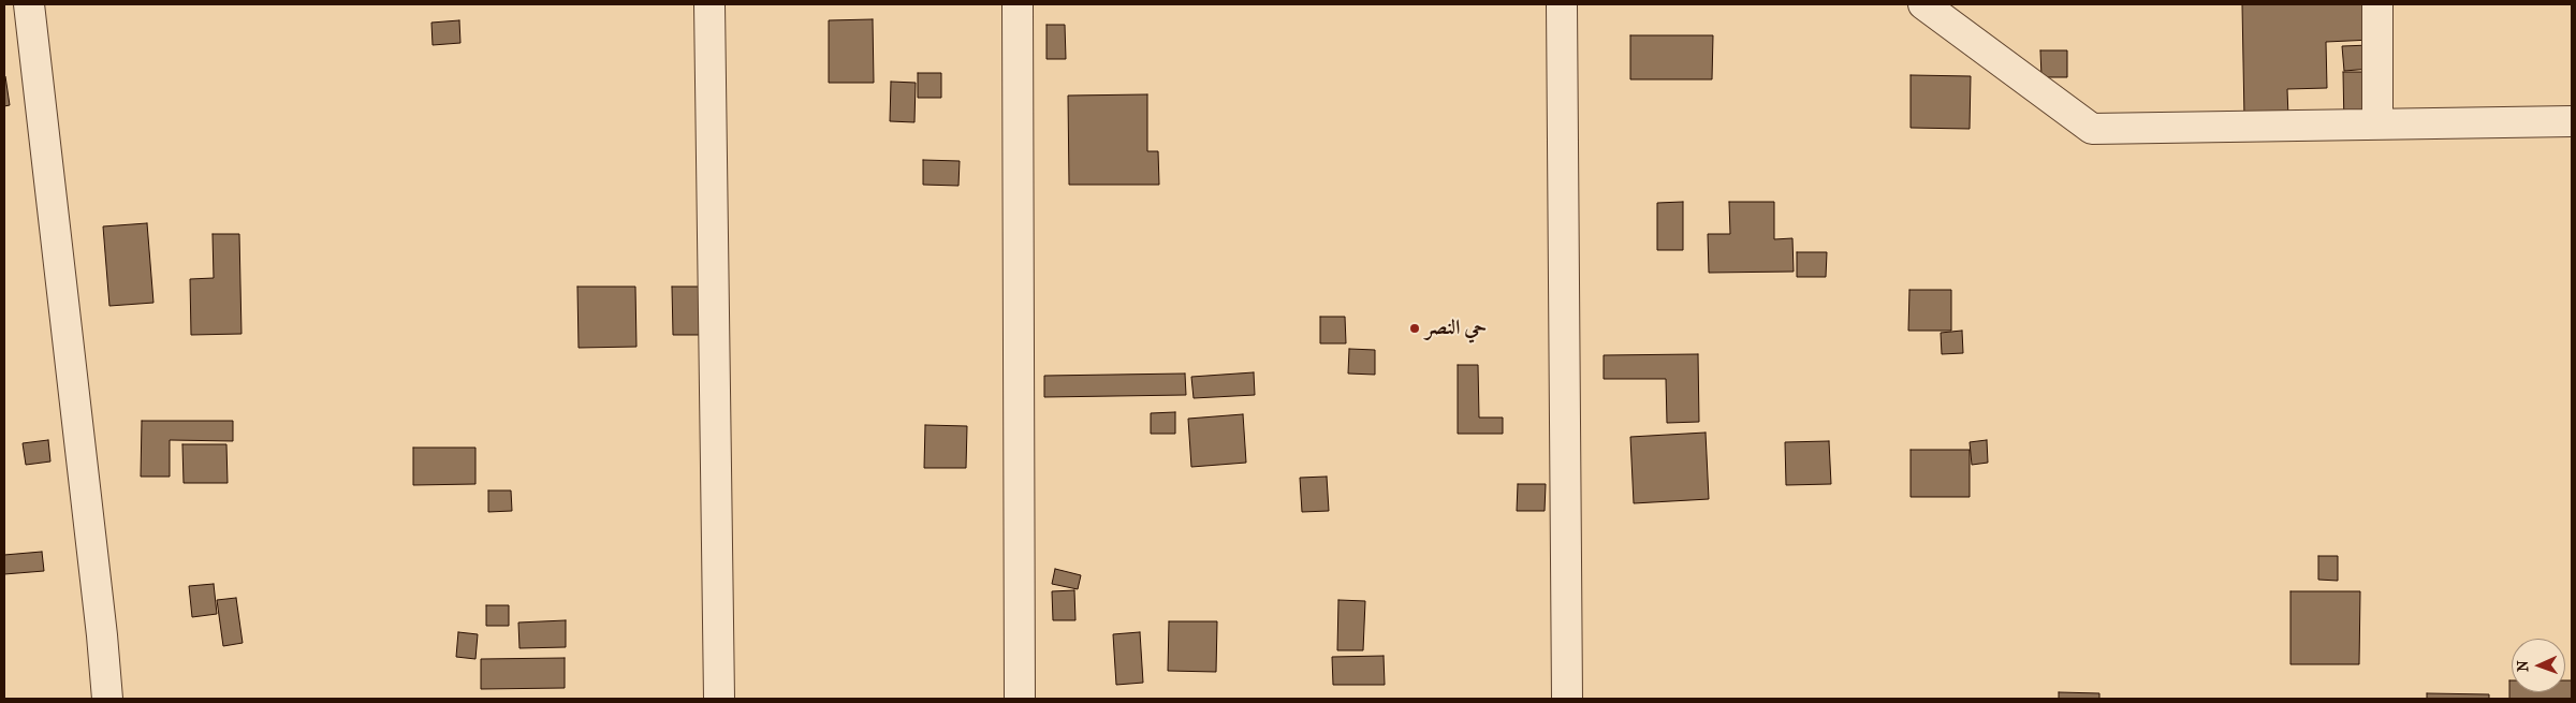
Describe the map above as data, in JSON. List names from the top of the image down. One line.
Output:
{"places":["حي النصر"],"north":"left"}
